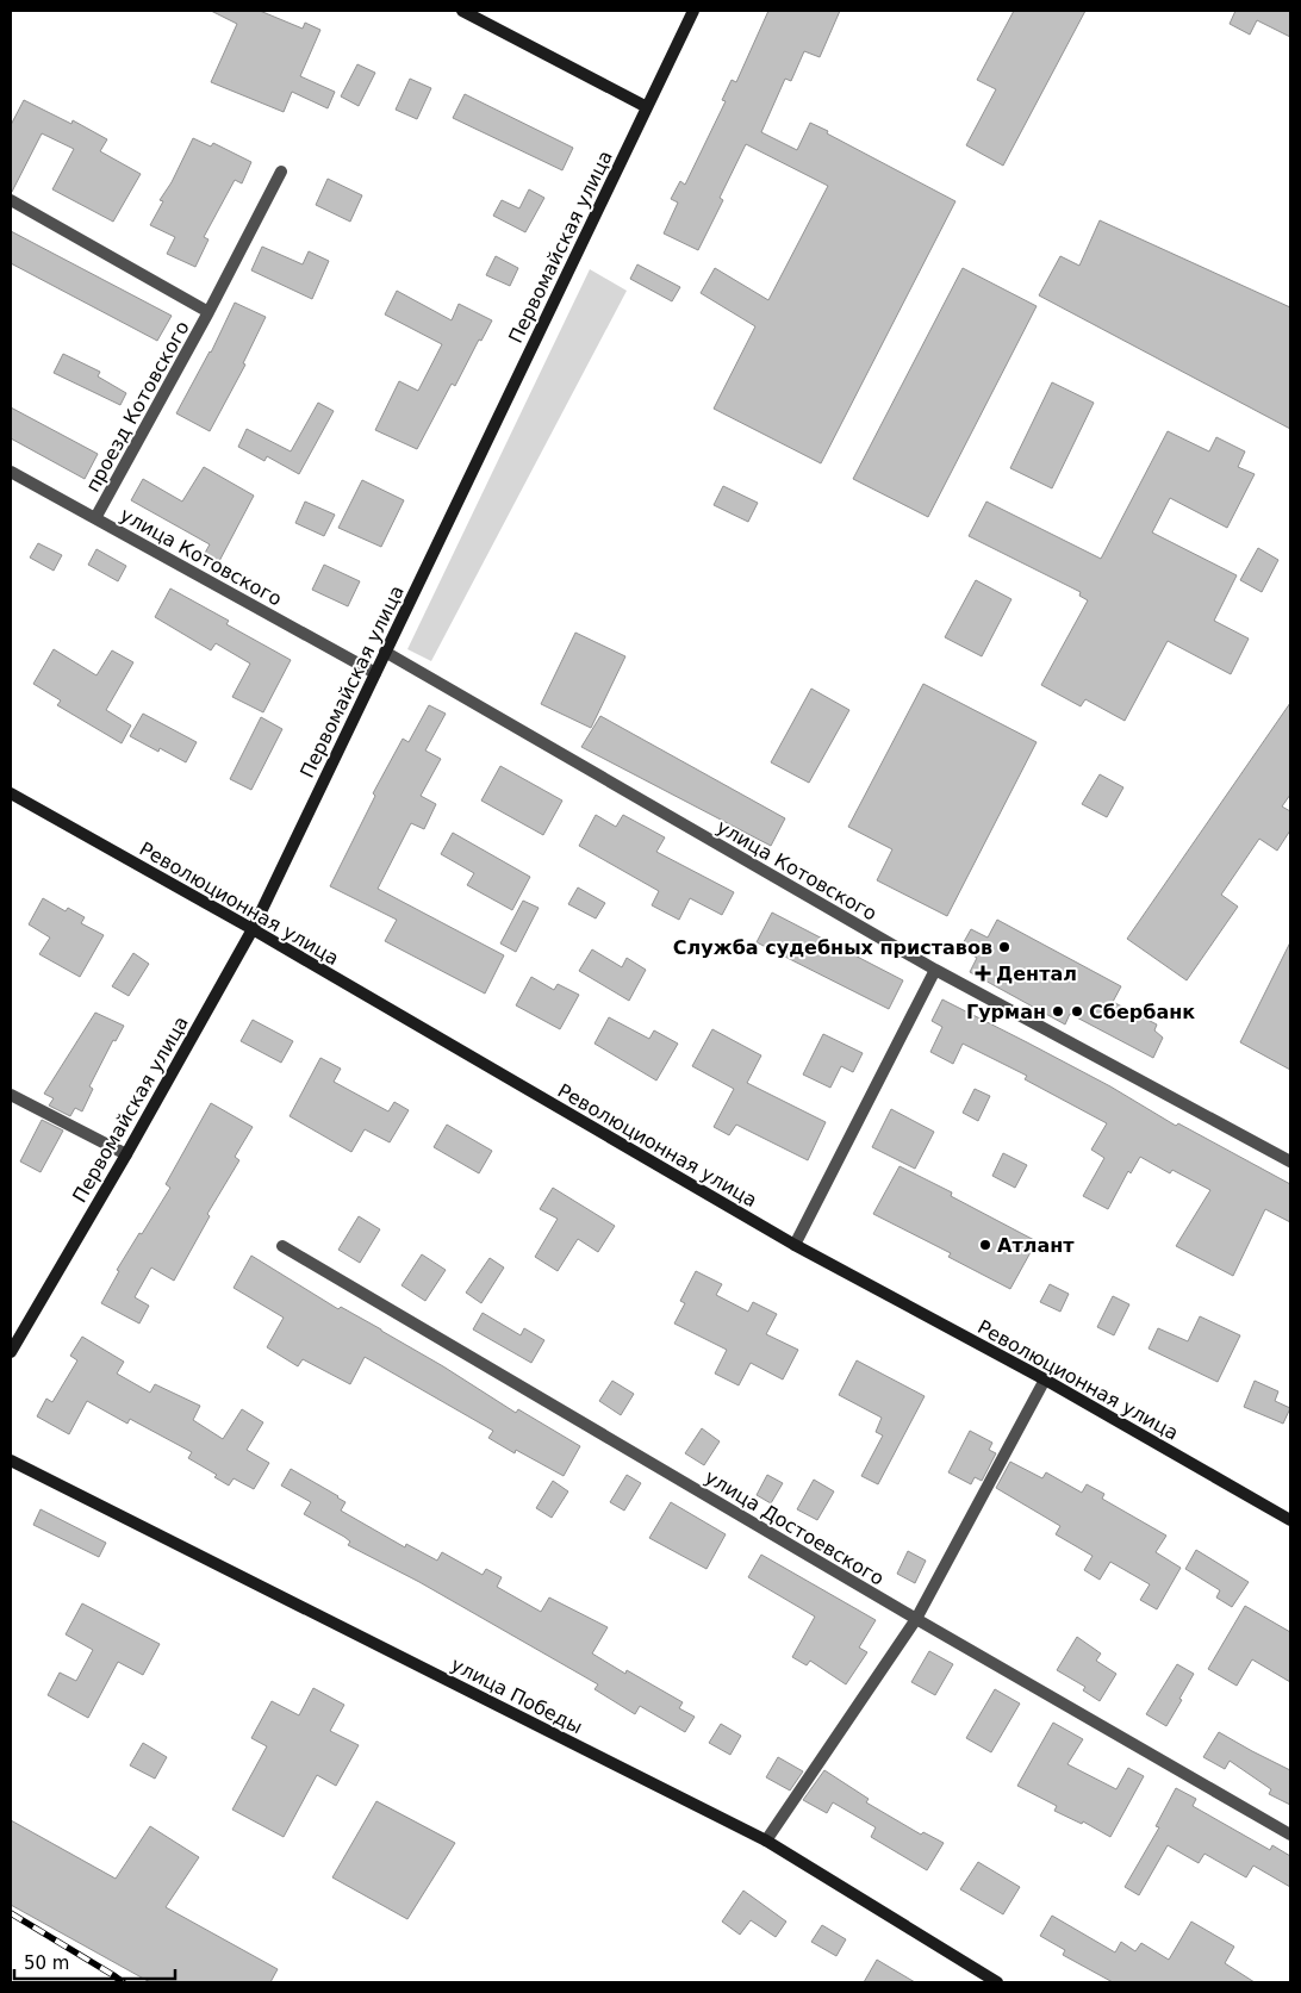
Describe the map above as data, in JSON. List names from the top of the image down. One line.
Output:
{"streets":{"street":["Первомайская улица","проезд Котовского","улица Котовского","Революционная улица","улица Достоевского","улица Победы"]},"crossings":[["Первомайская улица","улица Котовского"],["Первомайская улица","Революционная улица"],["проезд Котовского","улица Котовского"]],"places":{"other":["Служба судебных приставов","Гурман","Сбербанк","Атлант"],"health":["Дентал"]},"scale_bar":"50 m"}
